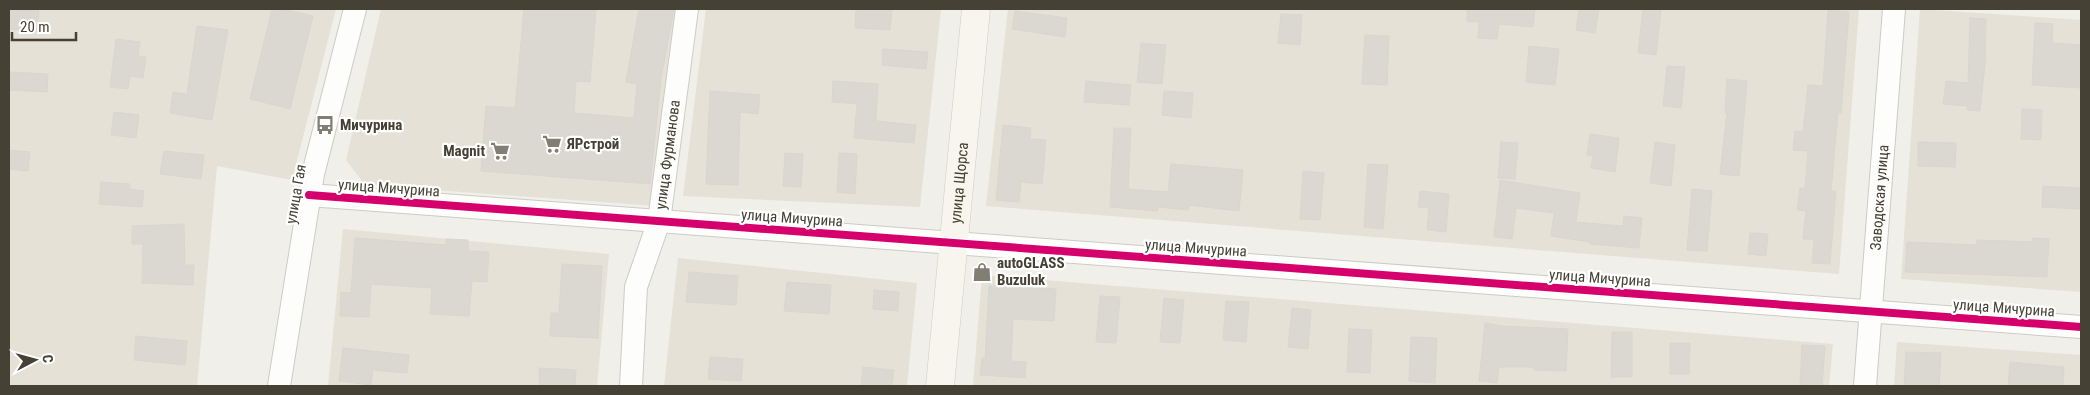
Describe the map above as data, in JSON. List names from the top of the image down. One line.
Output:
{"streets":{"main road":["улица Щорса"],"street":["улица Фурманова","улица Мичурина","улица Гая","Заводская улица"]},"crossings":[["улица Фурманова","улица Мичурина"],["улица Щорса","улица Мичурина"],["улица Мичурина","улица Гая"],["улица Мичурина","Заводская улица"]],"places":{"bus stop":["Мичурина"],"supermarket":["ЯРстрой","Magnit"],"shop":["autoGLASS Buzuluk"]},"scale_bar":"20 m","north":"right"}
